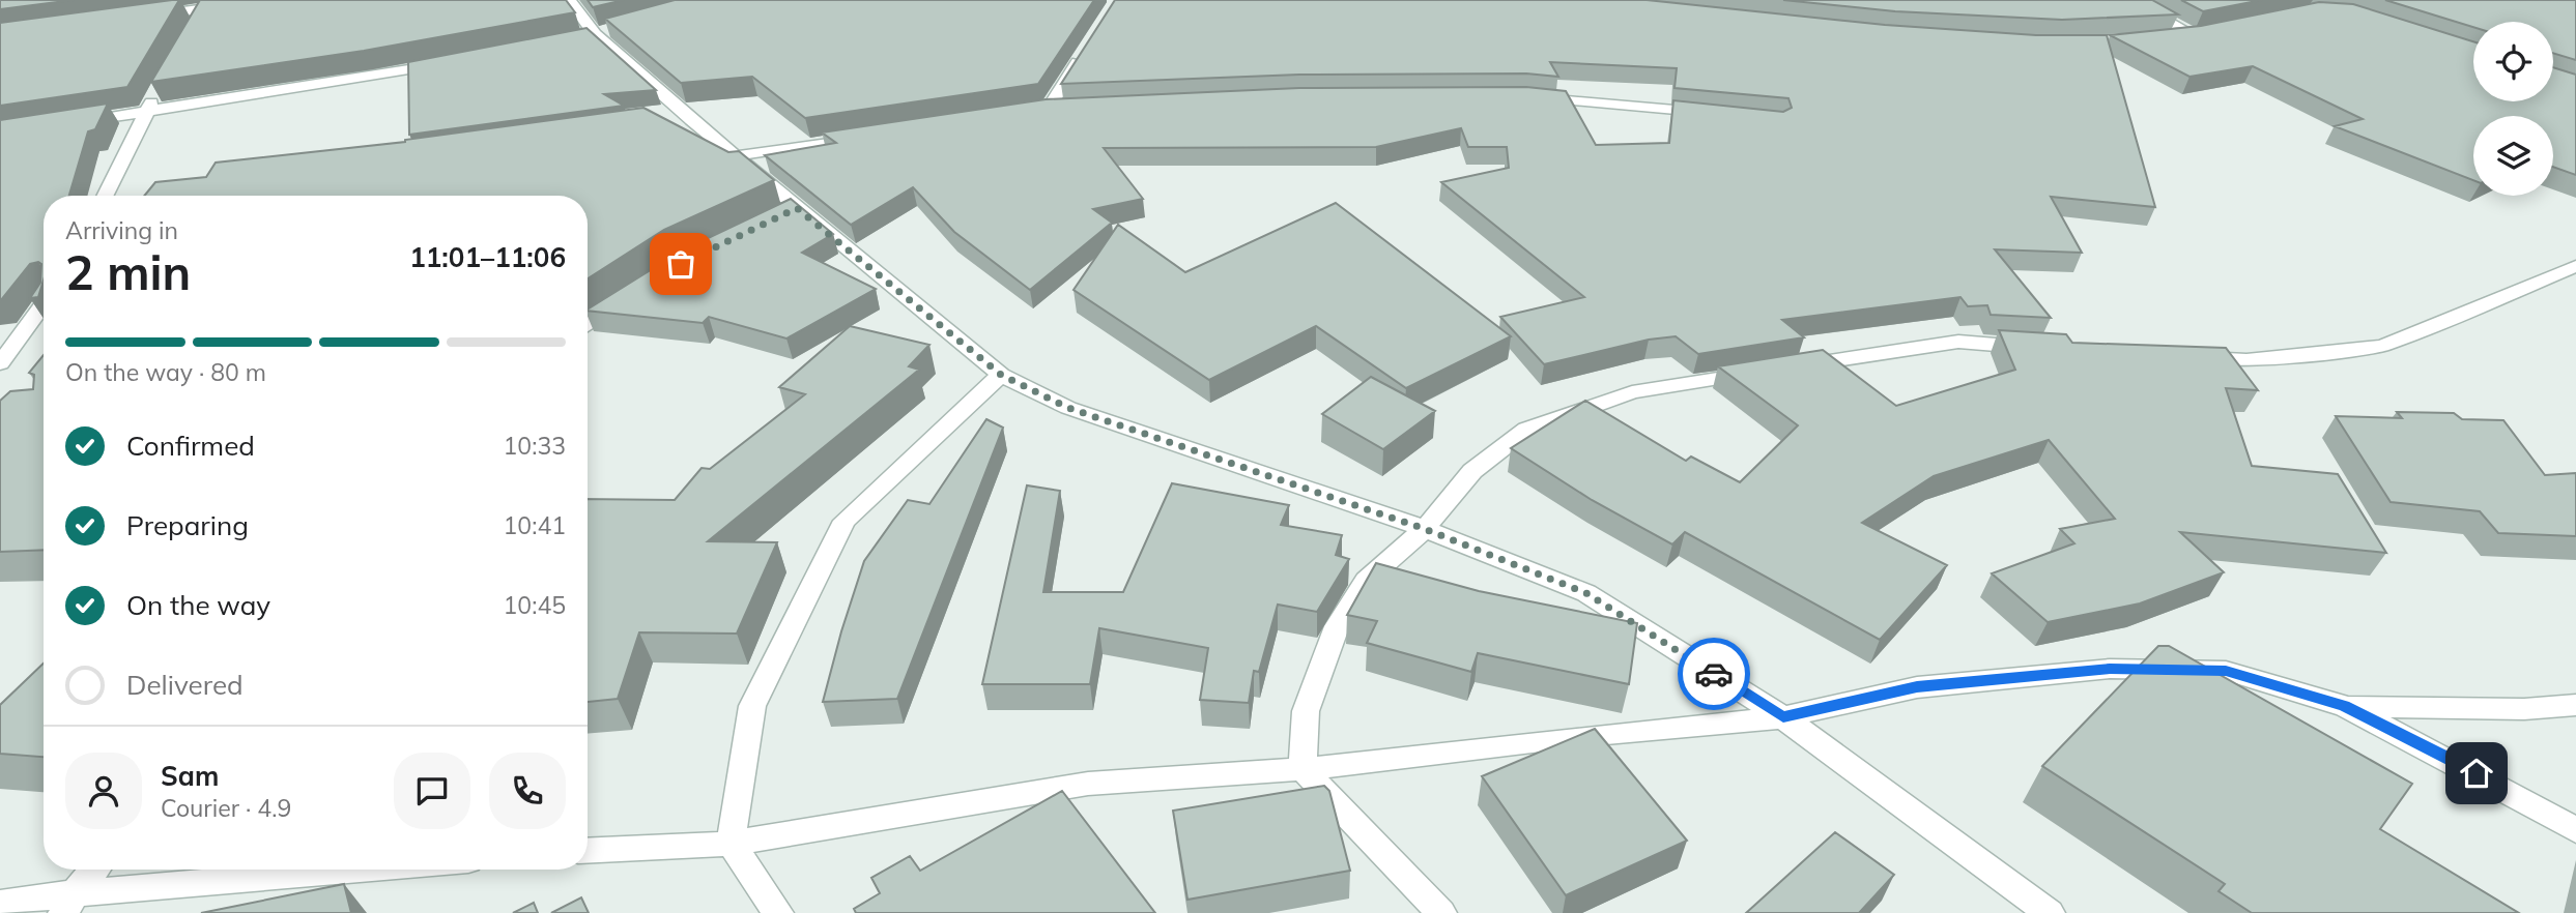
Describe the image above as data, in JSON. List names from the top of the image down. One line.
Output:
{"page":{"heading":["2 min","Arriving in","11:01–11:06"],"panel":["Sam","Courier · 4.9"],"bar":"On the way · 80 m","list":[["Confirmed","10:33"],["Preparing","10:41"],["On the way","10:45"],"Delivered"]}}
